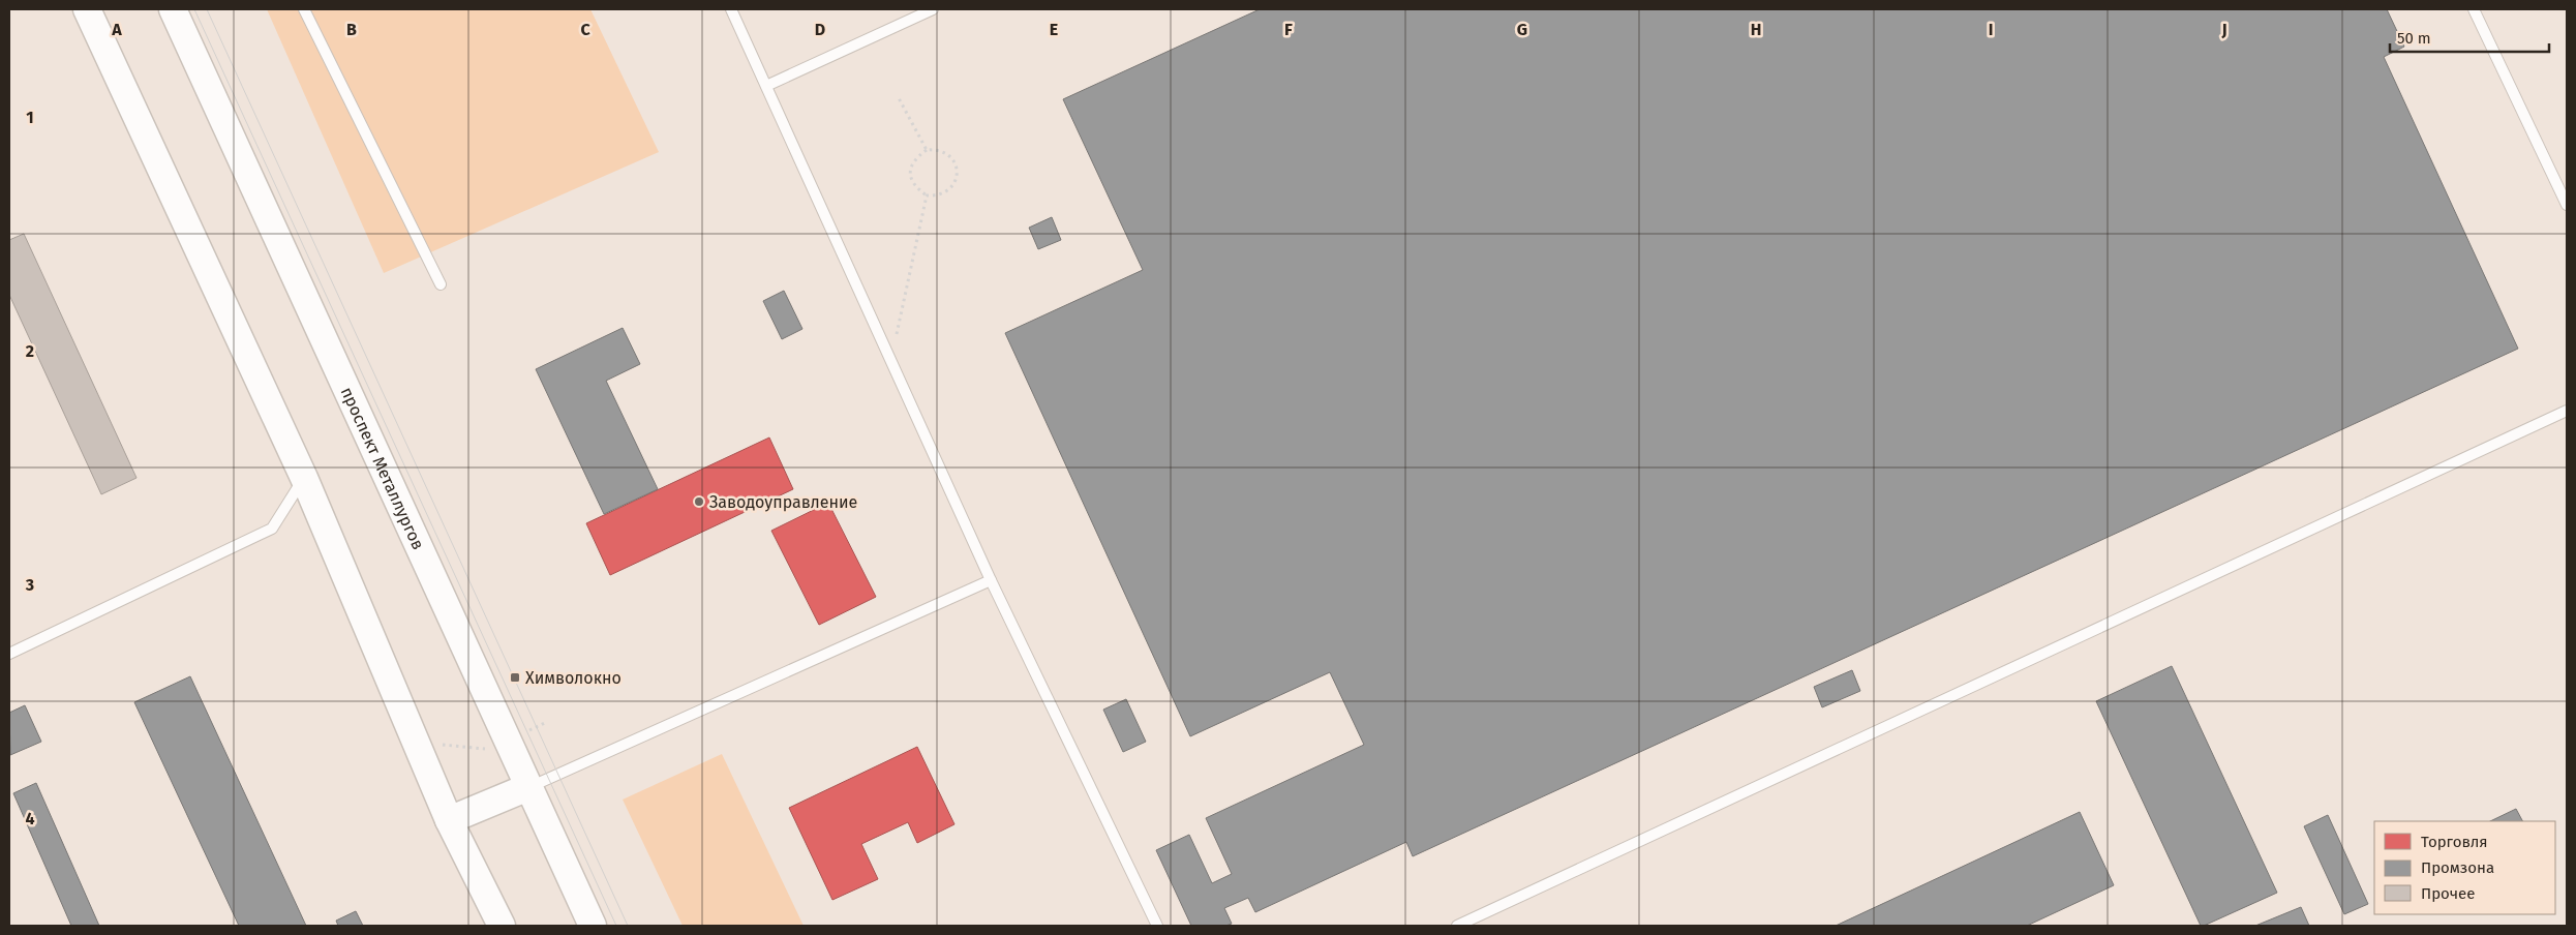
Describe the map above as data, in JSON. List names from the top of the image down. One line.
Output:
{"streets":{"street":["проспект Металлургов"]},"places":{"other":["Заводоуправление"],"transit":["Химволокно"]},"legend":["Торговля","Промзона","Прочее"],"scale_bar":"50 m","grid":{"columns":["A","B","C","D","E","F","G","H","I","J"],"rows":["1","2","3","4"]}}
